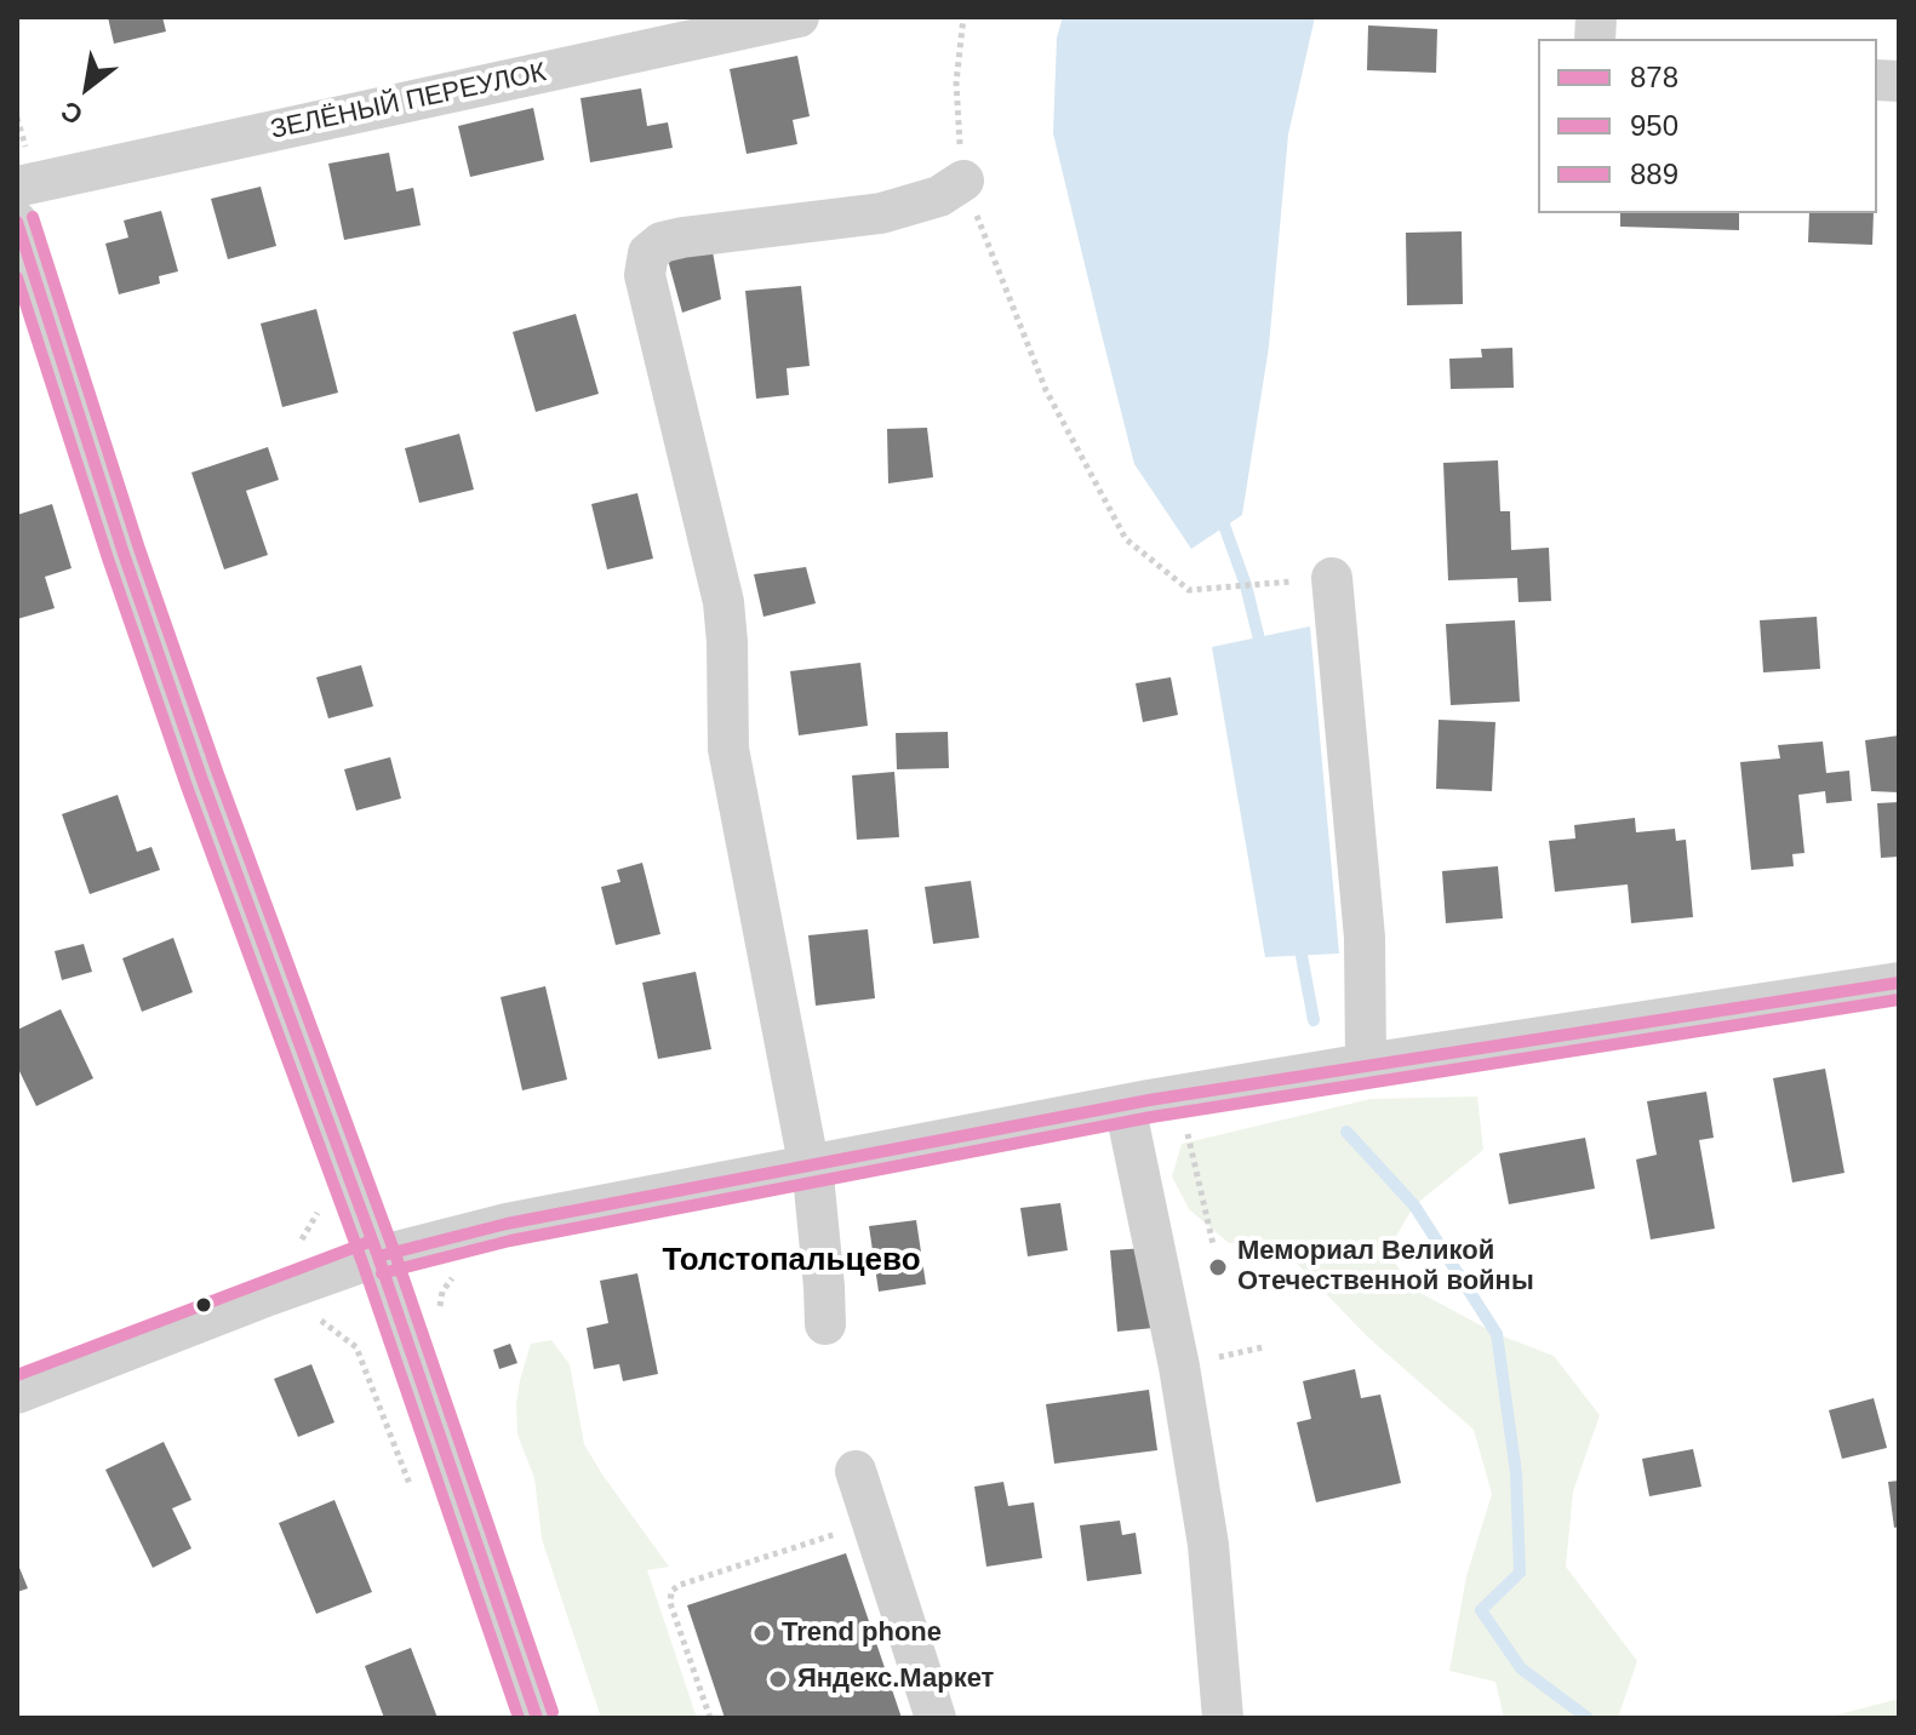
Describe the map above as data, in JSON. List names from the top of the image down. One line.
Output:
{"streets":{"street":["ЗЕЛЁНЫЙ ПЕРЕУЛОК"]},"districts":["Толстопальцево"],"places":["Мемориал Великой Отечественной войны","Trend phone","Яндекс.Маркет"],"lines":["transit line 889","transit line 878","transit line 950"],"legend":["878","950","889"],"north":"bottom left"}
